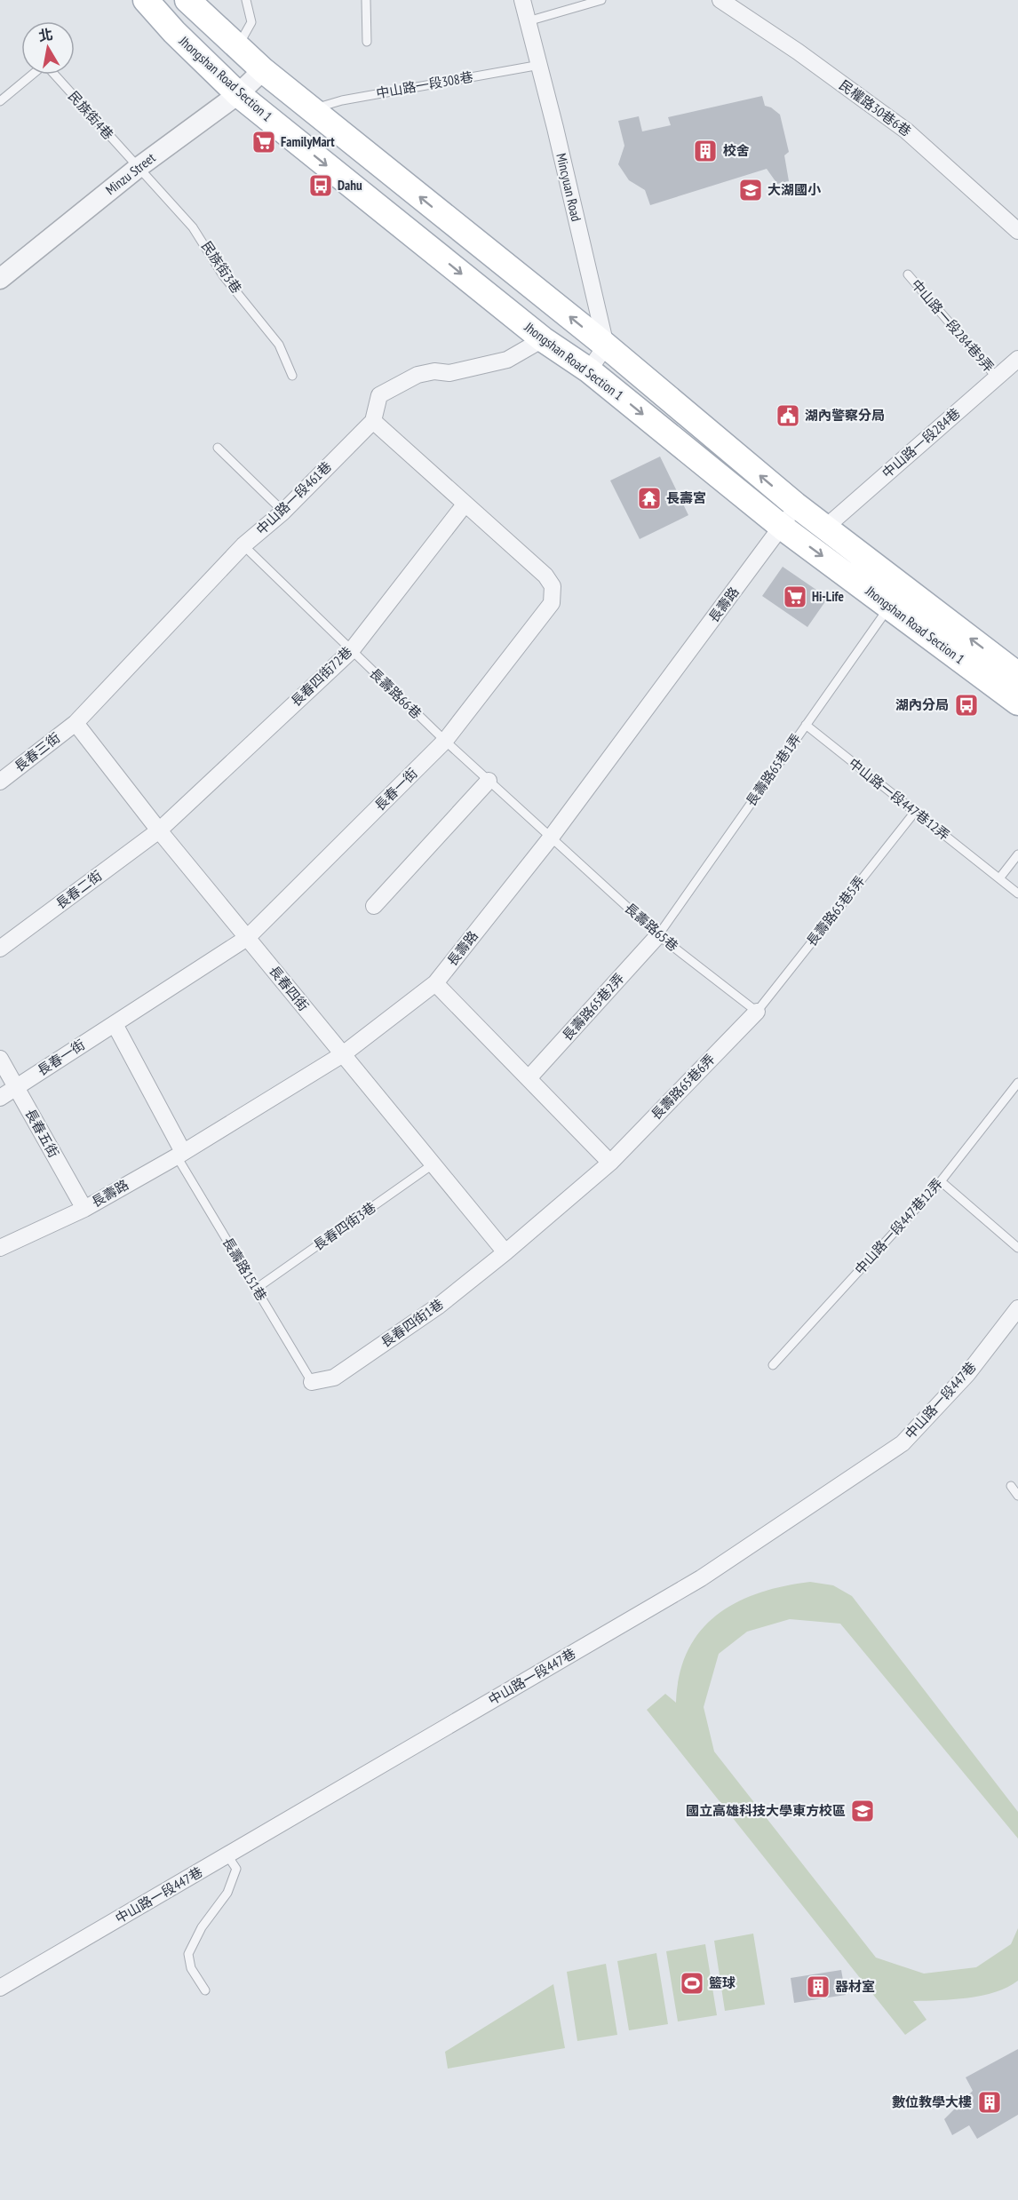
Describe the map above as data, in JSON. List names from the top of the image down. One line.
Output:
{"streets":{"main road":["Jhongshan Road Section 1"],"street":["民權路30巷6巷","Minzu Street","Mincyuan Road","中山路一段284巷","中山路一段461巷","長壽路","長春四街72巷","長春三街","長春一街","長春二街","長春四街","長壽路65巷2弄","長壽路65巷6弄","長春五街","長春四街1巷","中山路一段447巷"],"lane":["中山路一段308巷","民族街4巷","民族街3巷","中山路一段284巷9弄","長壽路66巷","長壽路65巷1弄","中山路一段447巷12弄","長壽路65巷5弄","長壽路65巷","長春四街3巷","長壽路151巷"]},"crossings":[["Jhongshan Road Section 1","中山路一段308巷"],["Jhongshan Road Section 1","Minzu Street"],["Jhongshan Road Section 1","Mincyuan Road"],["Jhongshan Road Section 1","中山路一段284巷"],["Jhongshan Road Section 1","中山路一段461巷"],["Jhongshan Road Section 1","長壽路"],["Jhongshan Road Section 1","長壽路65巷1弄"],["中山路一段308巷","Mincyuan Road"],["民族街4巷","Minzu Street"],["民族街4巷","民族街3巷"],["Minzu Street","民族街3巷"],["中山路一段284巷9弄","中山路一段284巷"],["中山路一段461巷","長壽路66巷"],["中山路一段461巷","長春三街"],["中山路一段461巷","長春一街"],["中山路一段461巷","長春四街"],["長壽路","長壽路66巷"],["長壽路","長壽路65巷"],["長壽路","長春四街"],["長壽路","長春五街"],["長壽路","長壽路151巷"],["長春四街72巷","長壽路66巷"],["長春四街72巷","長春一街"],["長春四街72巷","長春二街"],["長春四街72巷","長春四街"],["長壽路66巷","長春一街"],["長壽路66巷","長壽路65巷"],["長春三街","長春四街"],["長壽路65巷1弄","中山路一段447巷12弄"],["長壽路65巷1弄","長壽路65巷"],["長壽路65巷1弄","長壽路65巷2弄"],["長春一街","長春四街"],["長春一街","長春五街"],["中山路一段447巷12弄","長壽路65巷5弄"],["長春二街","長春四街"],["長壽路65巷5弄","長壽路65巷"],["長壽路65巷5弄","長壽路65巷6弄"],["長壽路65巷","長壽路65巷2弄"],["長壽路65巷","長壽路65巷6弄"],["長春四街","長壽路65巷6弄"],["長春四街","長春四街3巷"],["長春四街","長春四街1巷"],["長壽路65巷6弄","長春四街1巷"],["長春四街3巷","長壽路151巷"],["長壽路151巷","長春四街1巷"]],"places":{"supermarket":["FamilyMart","Hi-Life"],"building":["校舍","器材室","數位教學大樓"],"bus stop":["Dahu","湖內分局"],"school or university":["大湖國小","國立高雄科技大學東方校區"],"public building":["湖內警察分局"],"temple":["長壽宮"],"sports":["籃球"]},"north":"top"}
